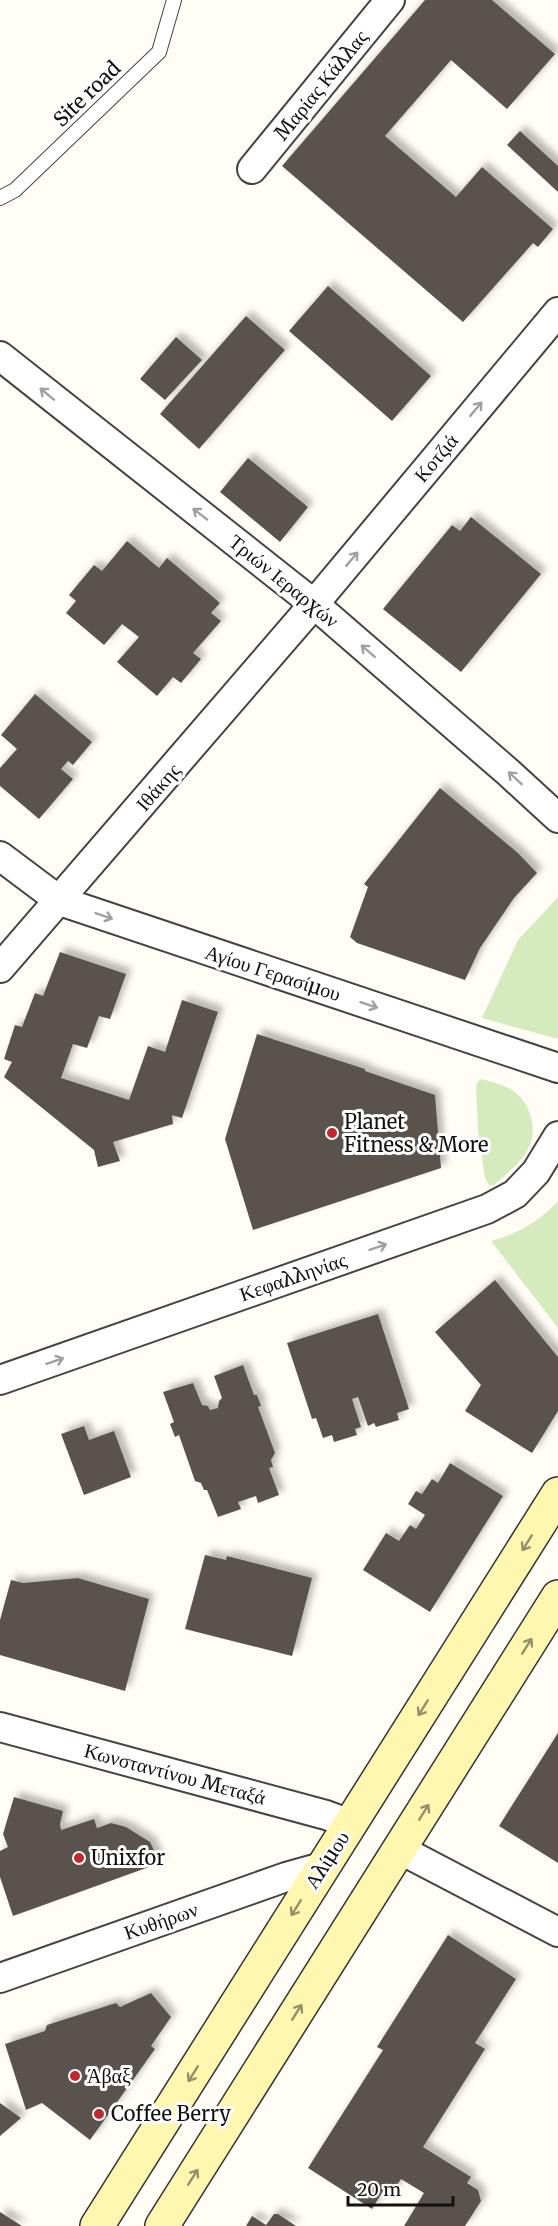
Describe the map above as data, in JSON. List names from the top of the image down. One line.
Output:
{"streets":{"main road":["Αλίμου"],"street":["Μαρίας Κάλλας","Κοτζιά","Τριών Ιεραρχών","Ιθάκης","Αγίου Γερασίμου","Κεφαλληνίας","Κωνσταντίνου Μεταξά","Κυθήρων"],"lane":["Site road"]},"crossings":[["Κοτζιά","Τριών Ιεραρχών"],["Κοτζιά","Ιθάκης"],["Τριών Ιεραρχών","Ιθάκης"],["Ιθάκης","Αγίου Γερασίμου"],["Κωνσταντίνου Μεταξά","Αλίμου"],["Αλίμου","Κυθήρων"]],"one_way":["Κοτζιά","Τριών Ιεραρχών","Αγίου Γερασίμου","Κεφαλληνίας"],"places":["Planet Fitness & More","Unixfor","Άβαξ","Coffee Berry"],"scale_bar":"20 m"}
